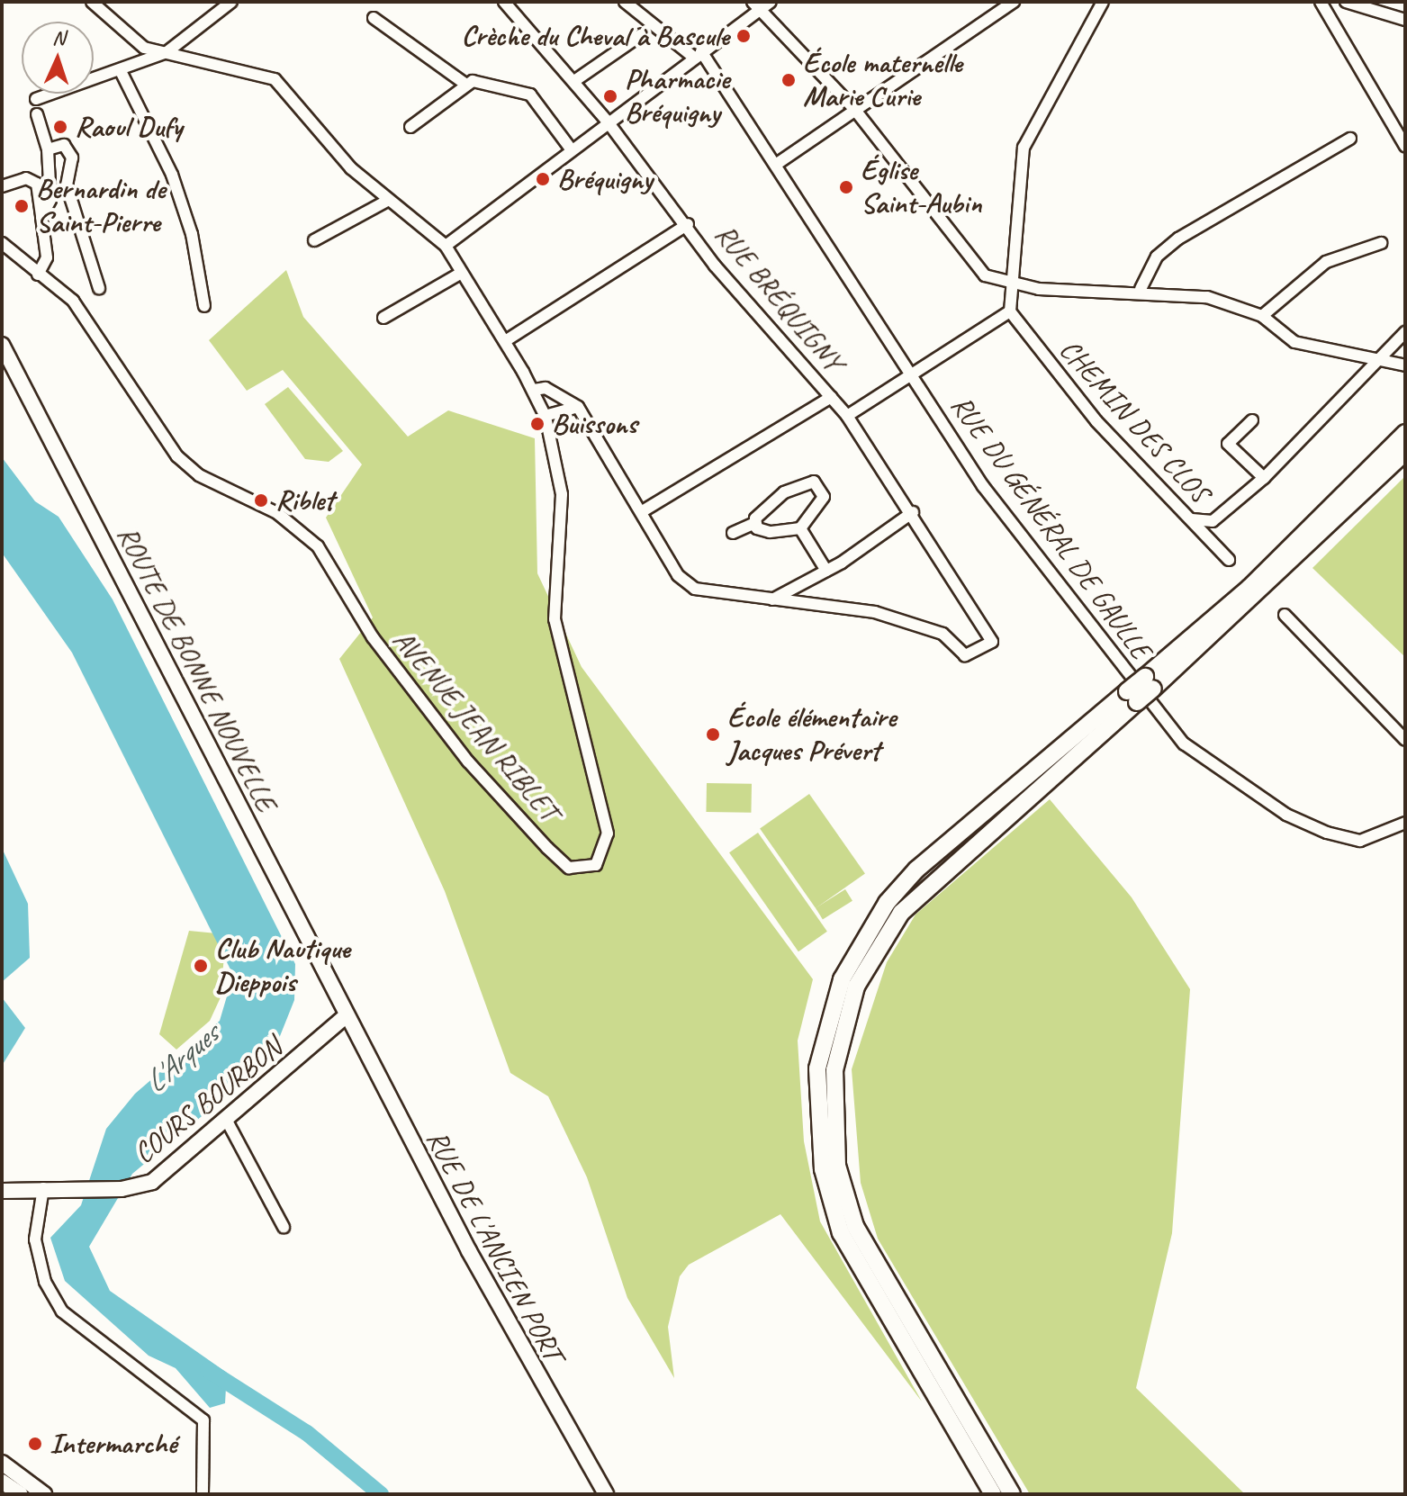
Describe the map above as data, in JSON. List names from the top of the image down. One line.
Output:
{"streets":{"main road":["ROUTE DE BONNE NOUVELLE","COURS BOURBON","RUE DE L'ANCIEN PORT"],"street":["RUE BRÉQUIGNY","CHEMIN DES CLOS","RUE DU GÉNÉRAL DE GAULLE","AVENUE JEAN RIBLET"]},"crossings":[["ROUTE DE BONNE NOUVELLE","COURS BOURBON"],["ROUTE DE BONNE NOUVELLE","RUE DE L'ANCIEN PORT"],["COURS BOURBON","RUE DE L'ANCIEN PORT"]],"water":["L'Arques"],"places":["Crèche du Cheval à Bascule","École maternelle Marie Curie","Pharmacie Bréquigny","Raoul Dufy","Bréquigny","Église Saint-Aubin","Bernardin de Saint-Pierre","Buissons","Riblet","École élémentaire Jacques Prévert","Club Nautique Dieppois","Intermarché"],"north":"top"}
